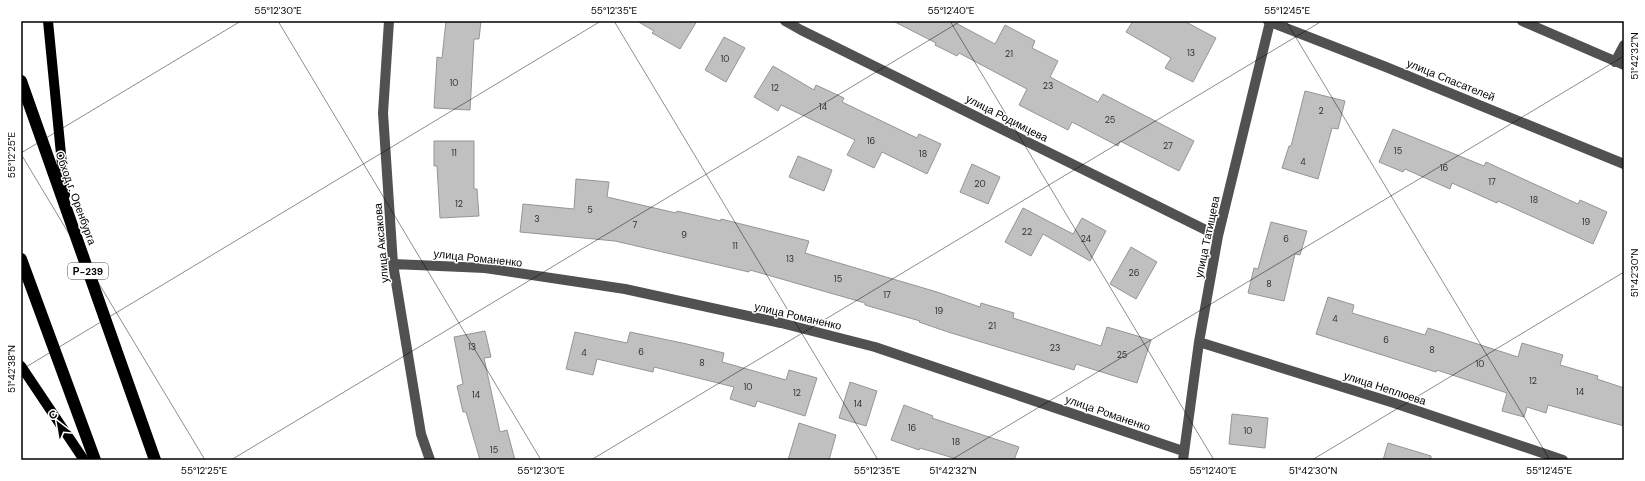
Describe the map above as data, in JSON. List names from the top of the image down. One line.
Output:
{"streets":{"highway":["Обход г. Оренбурга","Р-239"],"street":["улица Спасателей","улица Родимцева","улица Татищева","улица Аксакова","улица Романенко","улица Неплюева"]},"crossings":[["улица Спасателей","улица Татищева"],["улица Родимцева","улица Татищева"],["улица Татищева","улица Романенко"],["улица Татищева","улица Неплюева"],["улица Аксакова","улица Романенко"]],"house_numbers":["13","21","10","10","23","12","14","2","25","16","27","15","11","18","4","16","17","20","18","12","5","3","19","7","22","9","24","6","11","13","26","15","8","17","19","4","21","6","13","23","8","6","4","25","8","10","12","10","14","12","14","14","16","10","18","15"],"north":"top left","coordinates":["55°12'30\"E","55°12'35\"E","55°12'40\"E","55°12'45\"E","51°42'32\"N","55°12'25\"E","51°42'30\"N","51°42'38\"N"]}
